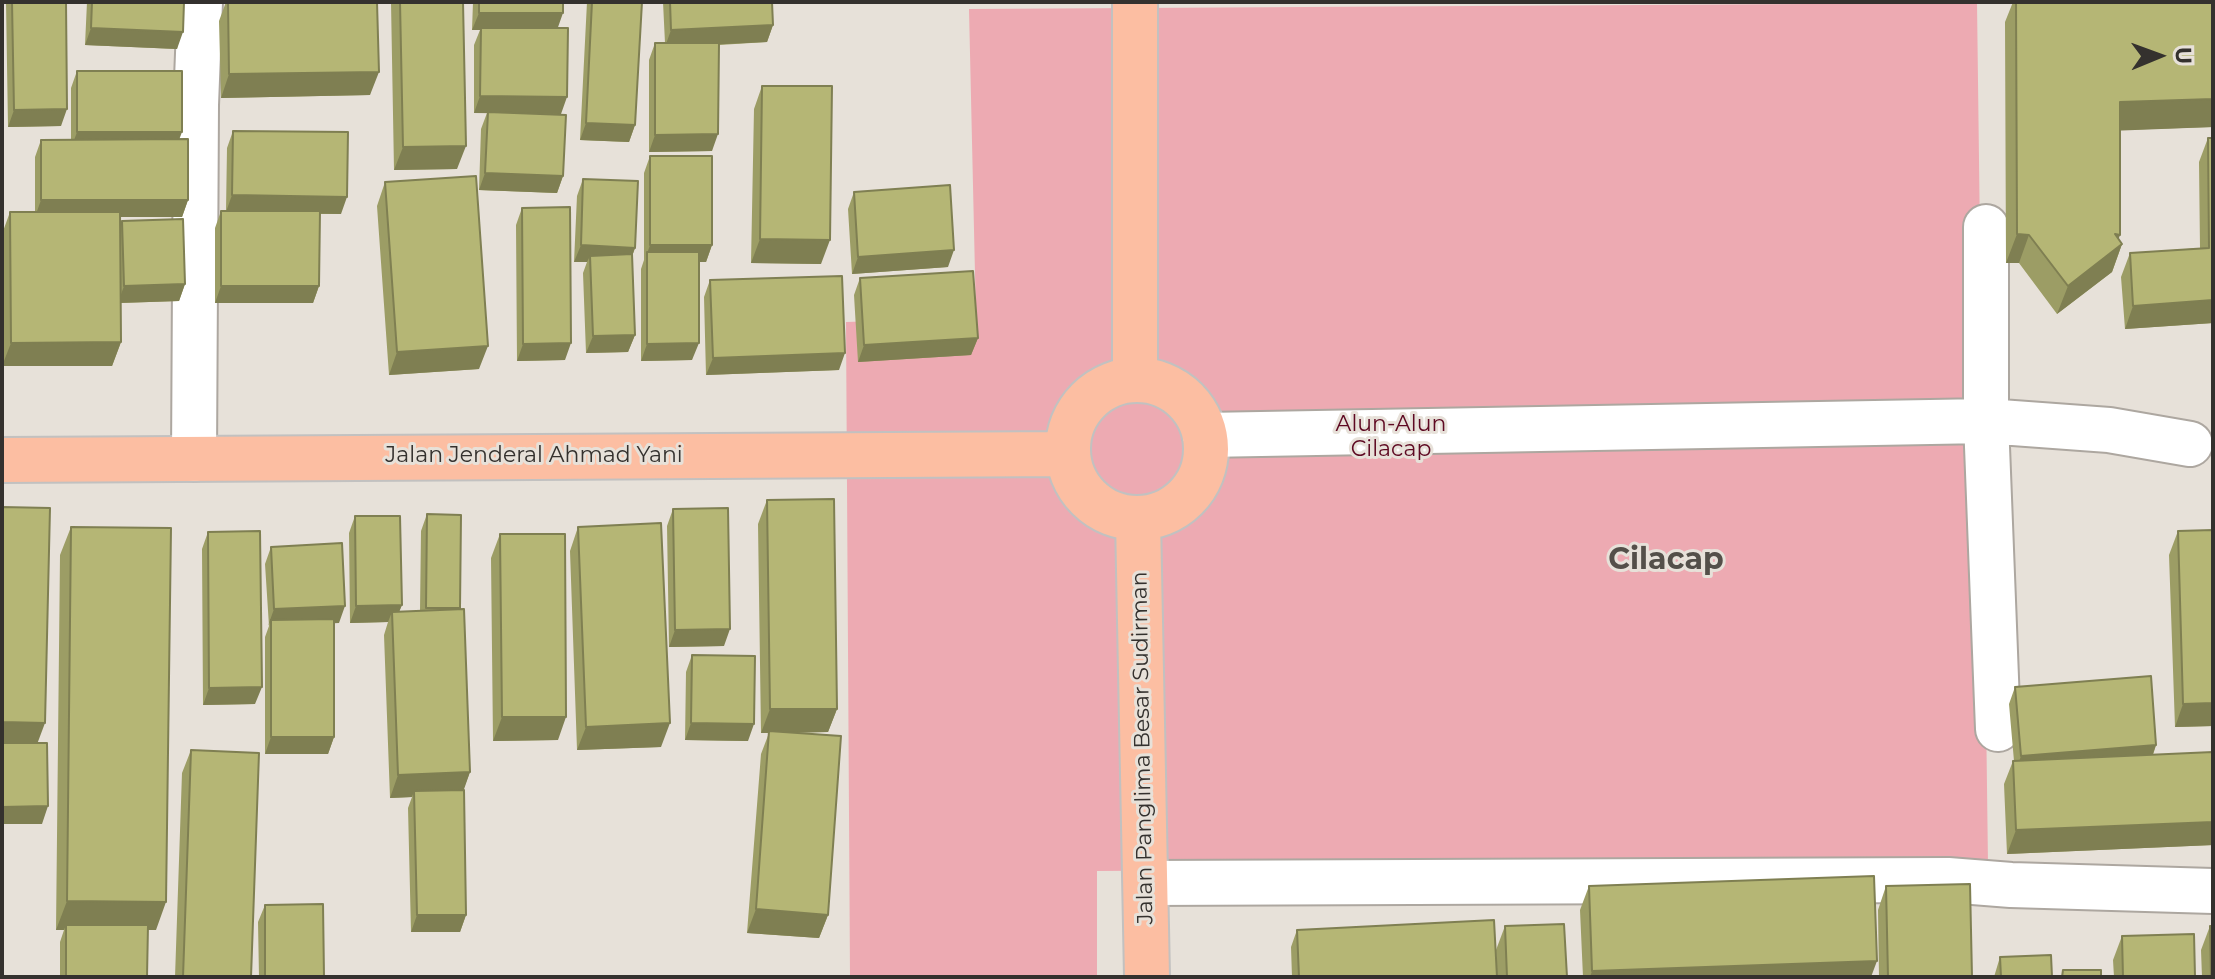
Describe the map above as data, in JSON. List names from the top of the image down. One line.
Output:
{"streets":{"main road":["Jalan Jenderal Ahmad Yani","Jalan Panglima Besar Sudirman"]},"crossings":[["Jalan Jenderal Ahmad Yani","Jalan Panglima Besar Sudirman"]],"districts":["Cilacap"],"parks":["Alun-Alun Cilacap"],"north":"right"}
